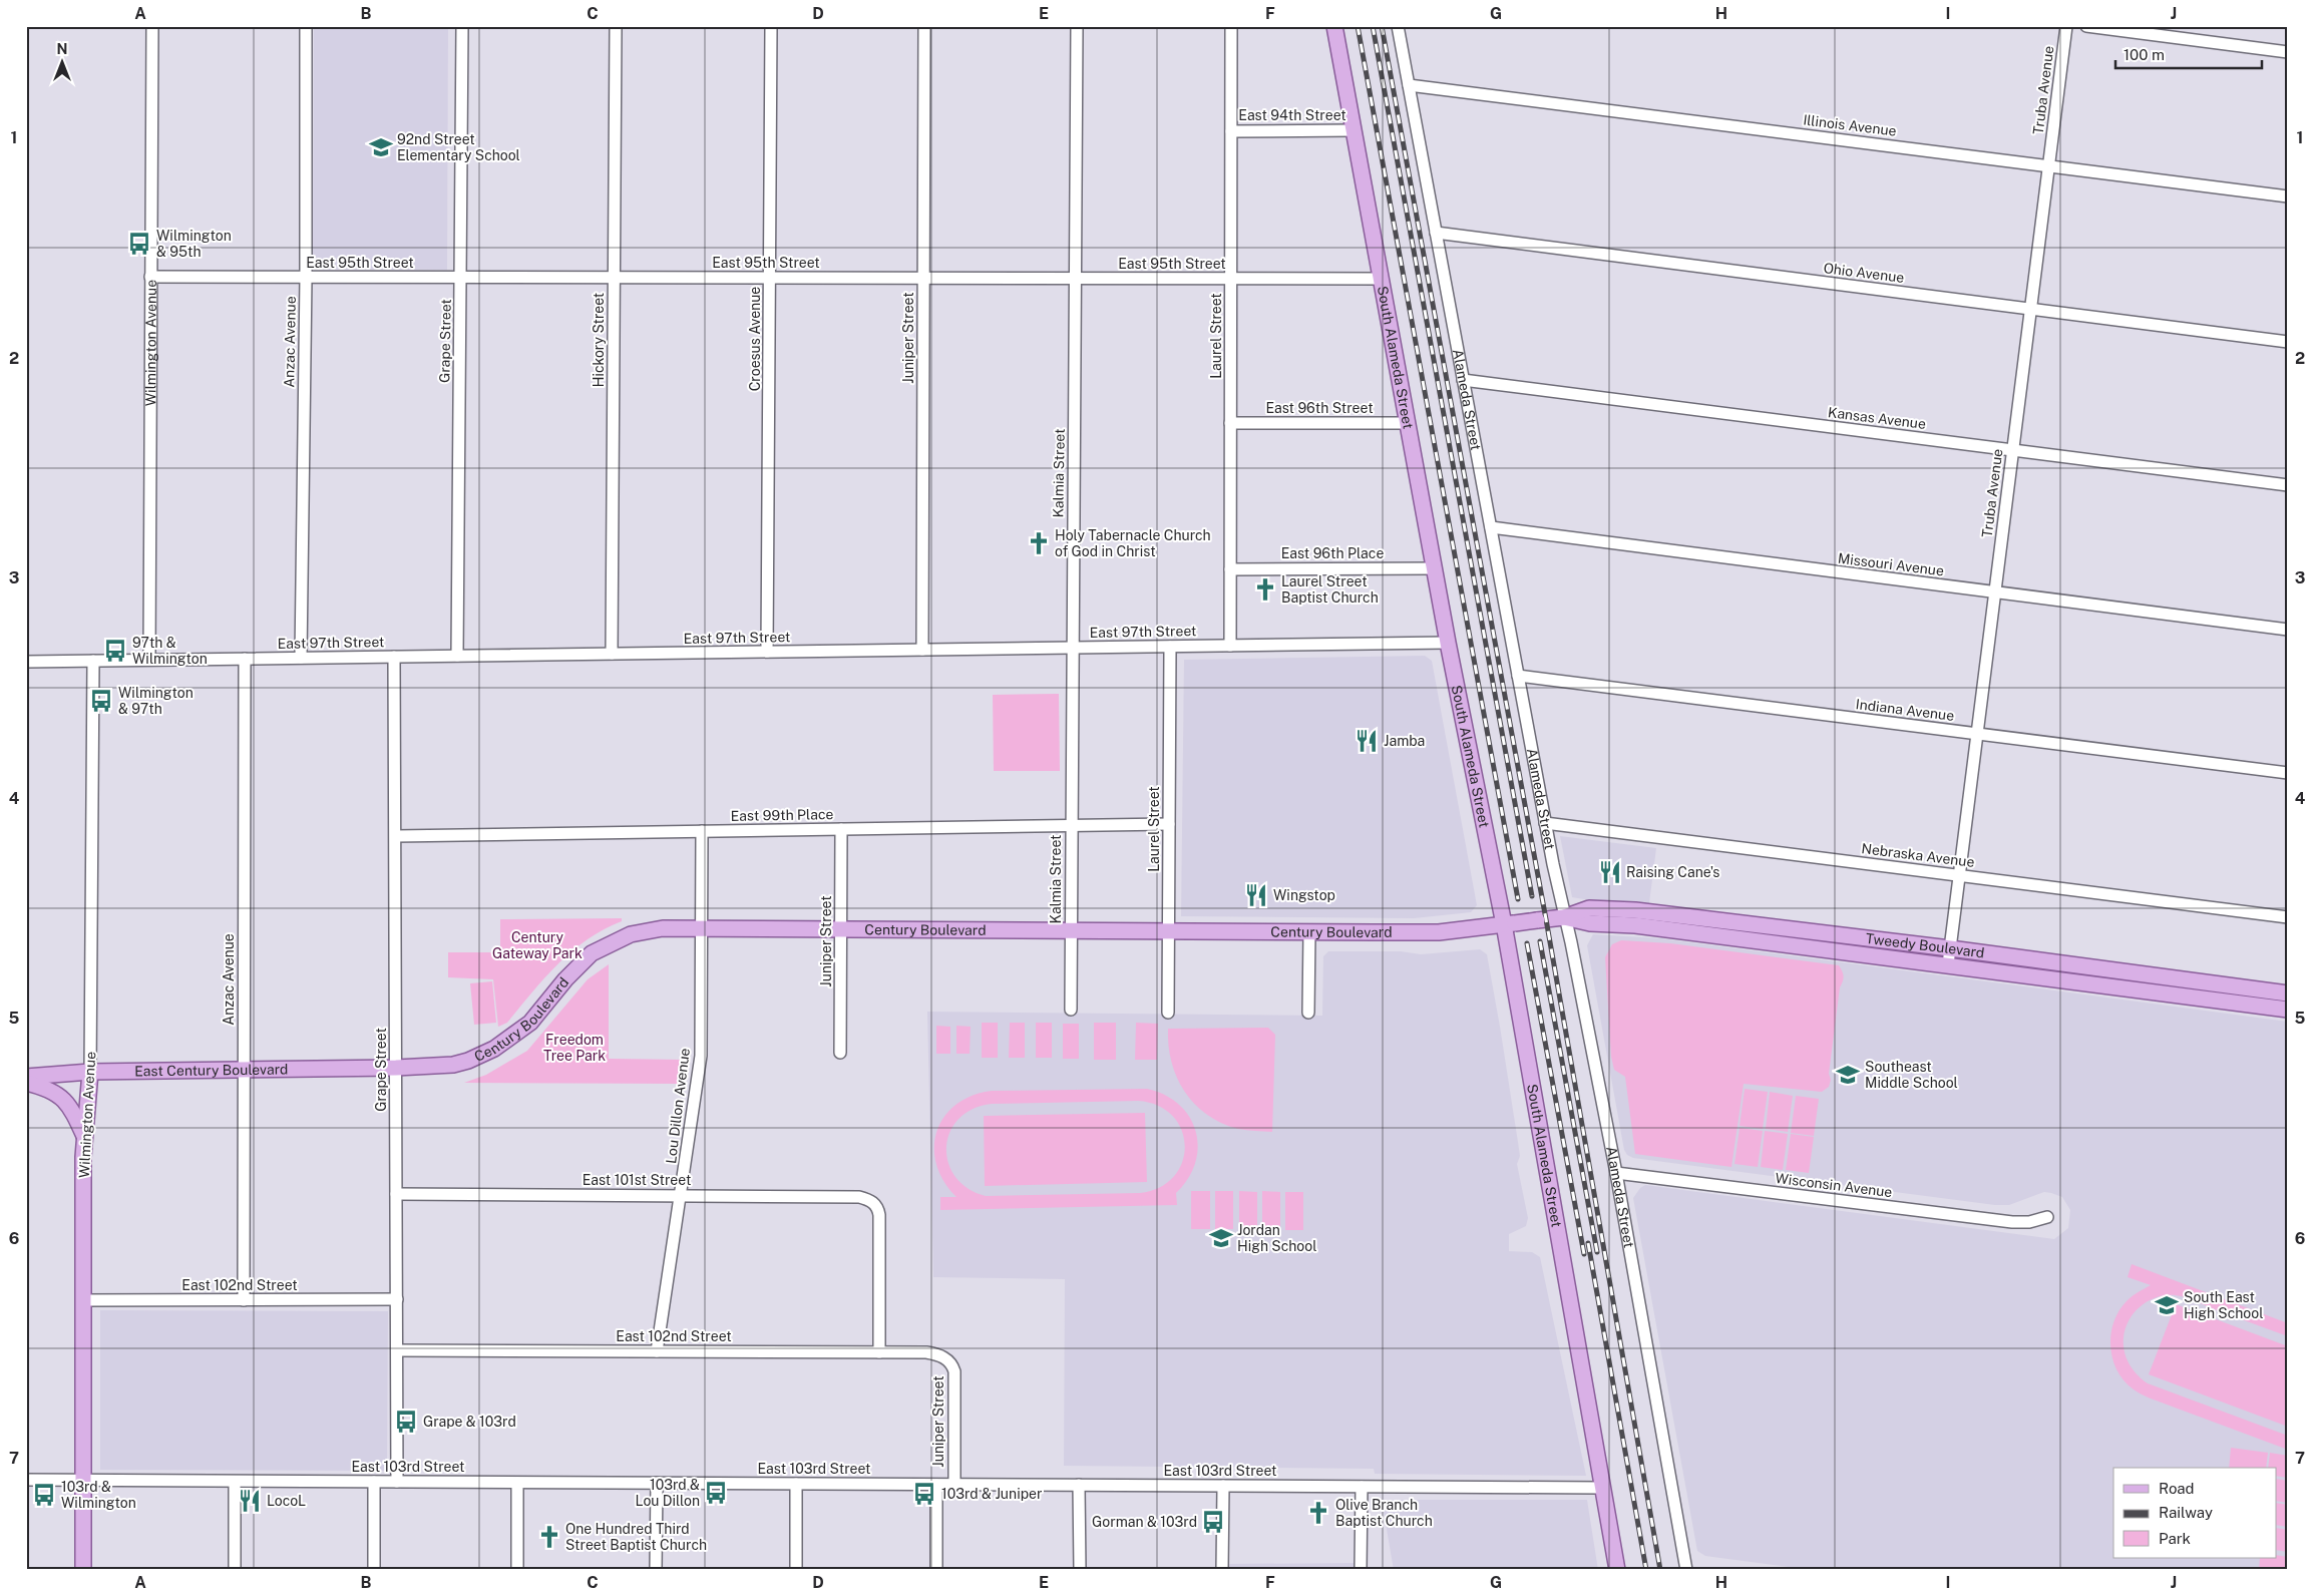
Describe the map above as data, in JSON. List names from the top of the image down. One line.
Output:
{"streets":{"main road":["Wilmington Avenue","South Alameda Street","Century Boulevard","Tweedy Boulevard","East Century Boulevard"],"street":["Truba Avenue","East 94th Street","Illinois Avenue","East 95th Street","Ohio Avenue","Laurel Street","Juniper Street","Croesus Avenue","Hickory Street","Grape Street","Anzac Avenue","Alameda Street","East 96th Street","Kansas Avenue","Kalmia Street","East 96th Place","Missouri Avenue","East 97th Street","Indiana Avenue","East 99th Place","Nebraska Avenue","Lou Dillon Avenue","East 101st Street","Wisconsin Avenue","East 102nd Street","East 103rd Street"]},"crossings":[["Truba Avenue","Illinois Avenue"],["Truba Avenue","Ohio Avenue"],["Truba Avenue","Kansas Avenue"],["Truba Avenue","Missouri Avenue"],["Truba Avenue","Indiana Avenue"],["Truba Avenue","Nebraska Avenue"],["Truba Avenue","Tweedy Boulevard"],["East 94th Street","Laurel Street"],["East 94th Street","South Alameda Street"],["Illinois Avenue","Alameda Street"],["East 95th Street","Laurel Street"],["East 95th Street","Juniper Street"],["East 95th Street","Croesus Avenue"],["East 95th Street","Hickory Street"],["East 95th Street","Grape Street"],["East 95th Street","Anzac Avenue"],["East 95th Street","Wilmington Avenue"],["East 95th Street","South Alameda Street"],["East 95th Street","Kalmia Street"],["Ohio Avenue","Alameda Street"],["Laurel Street","East 96th Street"],["Laurel Street","East 96th Place"],["Laurel Street","East 97th Street"],["Laurel Street","East 99th Place"],["Laurel Street","Century Boulevard"],["Juniper Street","East 97th Street"],["Juniper Street","East 99th Place"],["Juniper Street","Century Boulevard"],["Juniper Street","East 102nd Street"],["Juniper Street","East 103rd Street"],["Croesus Avenue","East 97th Street"],["Hickory Street","East 97th Street"],["Grape Street","East 97th Street"],["Grape Street","East 99th Place"],["Grape Street","Century Boulevard"],["Grape Street","East Century Boulevard"],["Grape Street","East 101st Street"],["Grape Street","East 102nd Street"],["Grape Street","East 103rd Street"],["Anzac Avenue","East 97th Street"],["Anzac Avenue","East Century Boulevard"],["Anzac Avenue","East 102nd Street"],["Wilmington Avenue","East 97th Street"],["Wilmington Avenue","East Century Boulevard"],["Wilmington Avenue","East 102nd Street"],["Wilmington Avenue","East 103rd Street"],["South Alameda Street","East 96th Street"],["South Alameda Street","East 96th Place"],["South Alameda Street","East 97th Street"],["South Alameda Street","Century Boulevard"],["South Alameda Street","Tweedy Boulevard"],["South Alameda Street","East 103rd Street"],["Alameda Street","Kansas Avenue"],["Alameda Street","Missouri Avenue"],["Alameda Street","Indiana Avenue"],["Alameda Street","Nebraska Avenue"],["Alameda Street","Tweedy Boulevard"],["Alameda Street","Wisconsin Avenue"],["Kalmia Street","East 97th Street"],["Kalmia Street","East 99th Place"],["Kalmia Street","Century Boulevard"],["East 99th Place","Lou Dillon Avenue"],["Century Boulevard","Tweedy Boulevard"],["Century Boulevard","East Century Boulevard"],["Century Boulevard","Lou Dillon Avenue"],["Lou Dillon Avenue","East 101st Street"],["Lou Dillon Avenue","East 102nd Street"],["East 101st Street","East 102nd Street"]],"parks":["Century Gateway Park","Freedom Tree Park"],"places":{"school or university":["92nd Street Elementary School","Southeast Middle School","Jordan High School","South East High School"],"bus stop":["Wilmington & 95th","97th & Wilmington","Wilmington & 97th","Grape & 103rd","103rd & Lou Dillon","103rd & Juniper","103rd & Wilmington","Gorman & 103rd"],"church":["Holy Tabernacle Church of God in Christ","Laurel Street Baptist Church","Olive Branch Baptist Church","One Hundred Third Street Baptist Church"],"restaurant":["Jamba","Raising Cane's","Wingstop","LocoL"]},"legend":["Road","Railway","Park"],"scale_bar":"100 m","north":"top","grid":{"columns":["A","B","C","D","E","F","G","H","I","J"],"rows":["1","2","3","4","5","6","7"]}}
